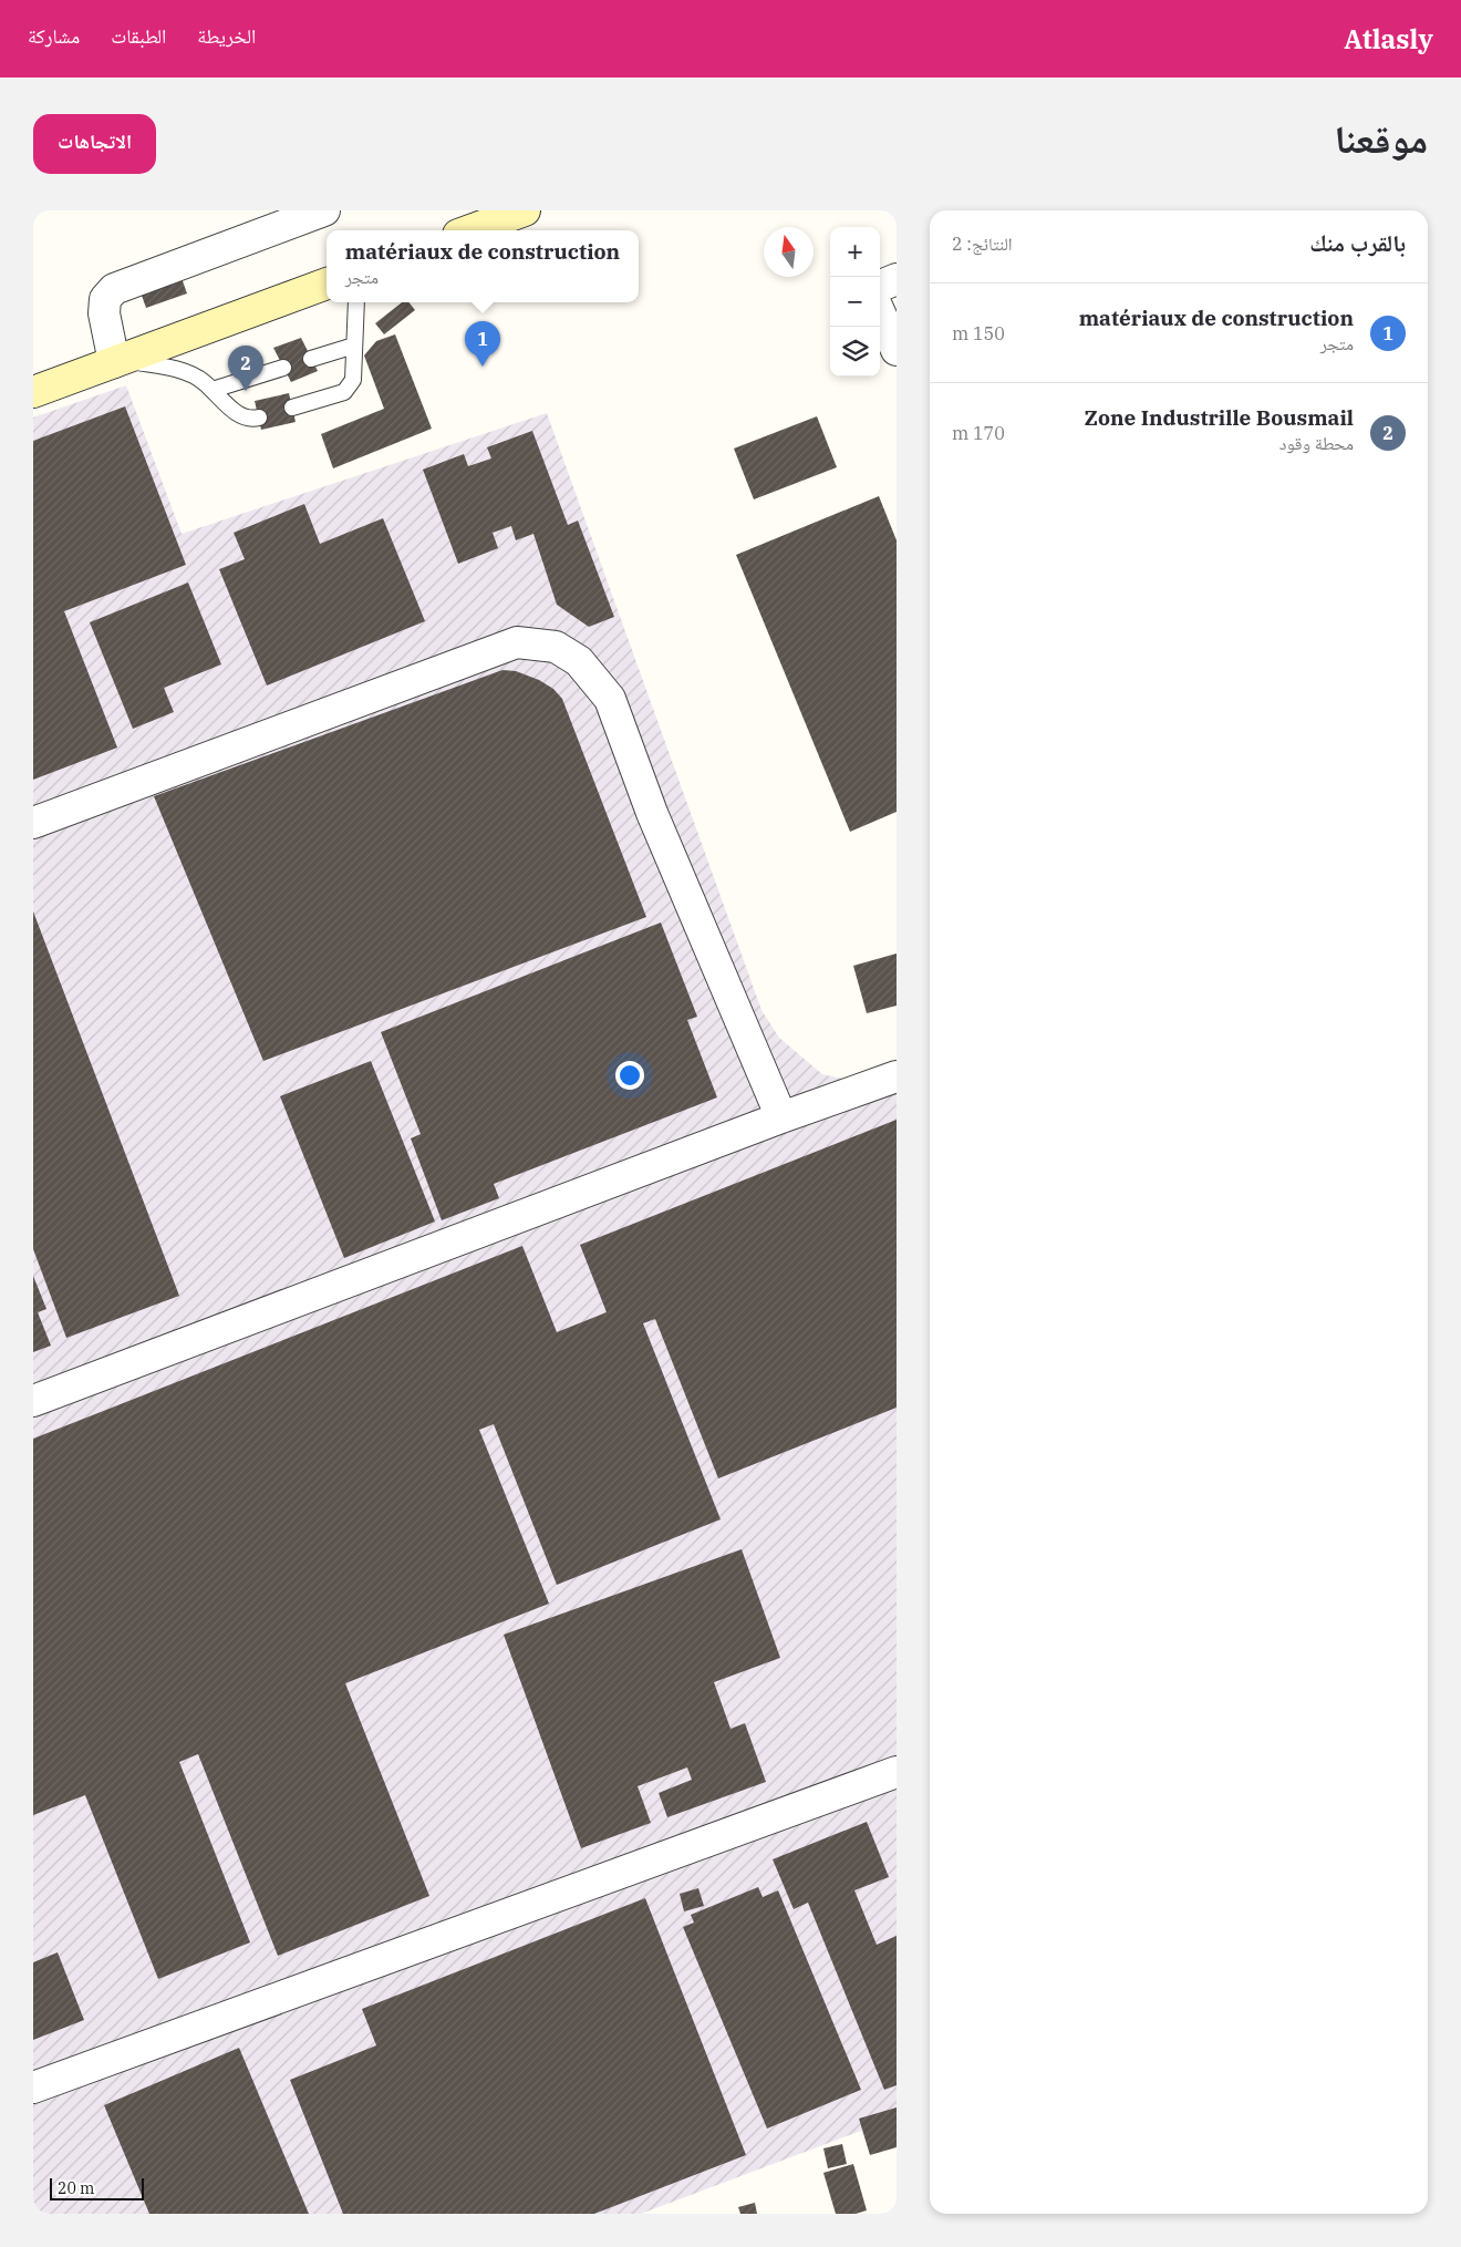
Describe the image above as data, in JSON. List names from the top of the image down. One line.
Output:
{"scale_bar":"20 m","north":"top","page":{"header":"Atlasly","nav":["الخريطة","الطبقات","مشاركة"],"title":"موقعنا","buttons":"الاتجاهات","heading":["بالقرب منك","النتائج: 2"],"map_buttons":["+","−"],"popup":["matériaux de construction","متجر"],"list":[{"mark":"1","name":"matériaux de construction","note":"متجر","value":"150 m"},{"mark":"2","name":"Zone Industrille Bousmail","note":"محطة وقود","value":"170 m"}],"pins":["1","2"],"scale":"20 m"}}
